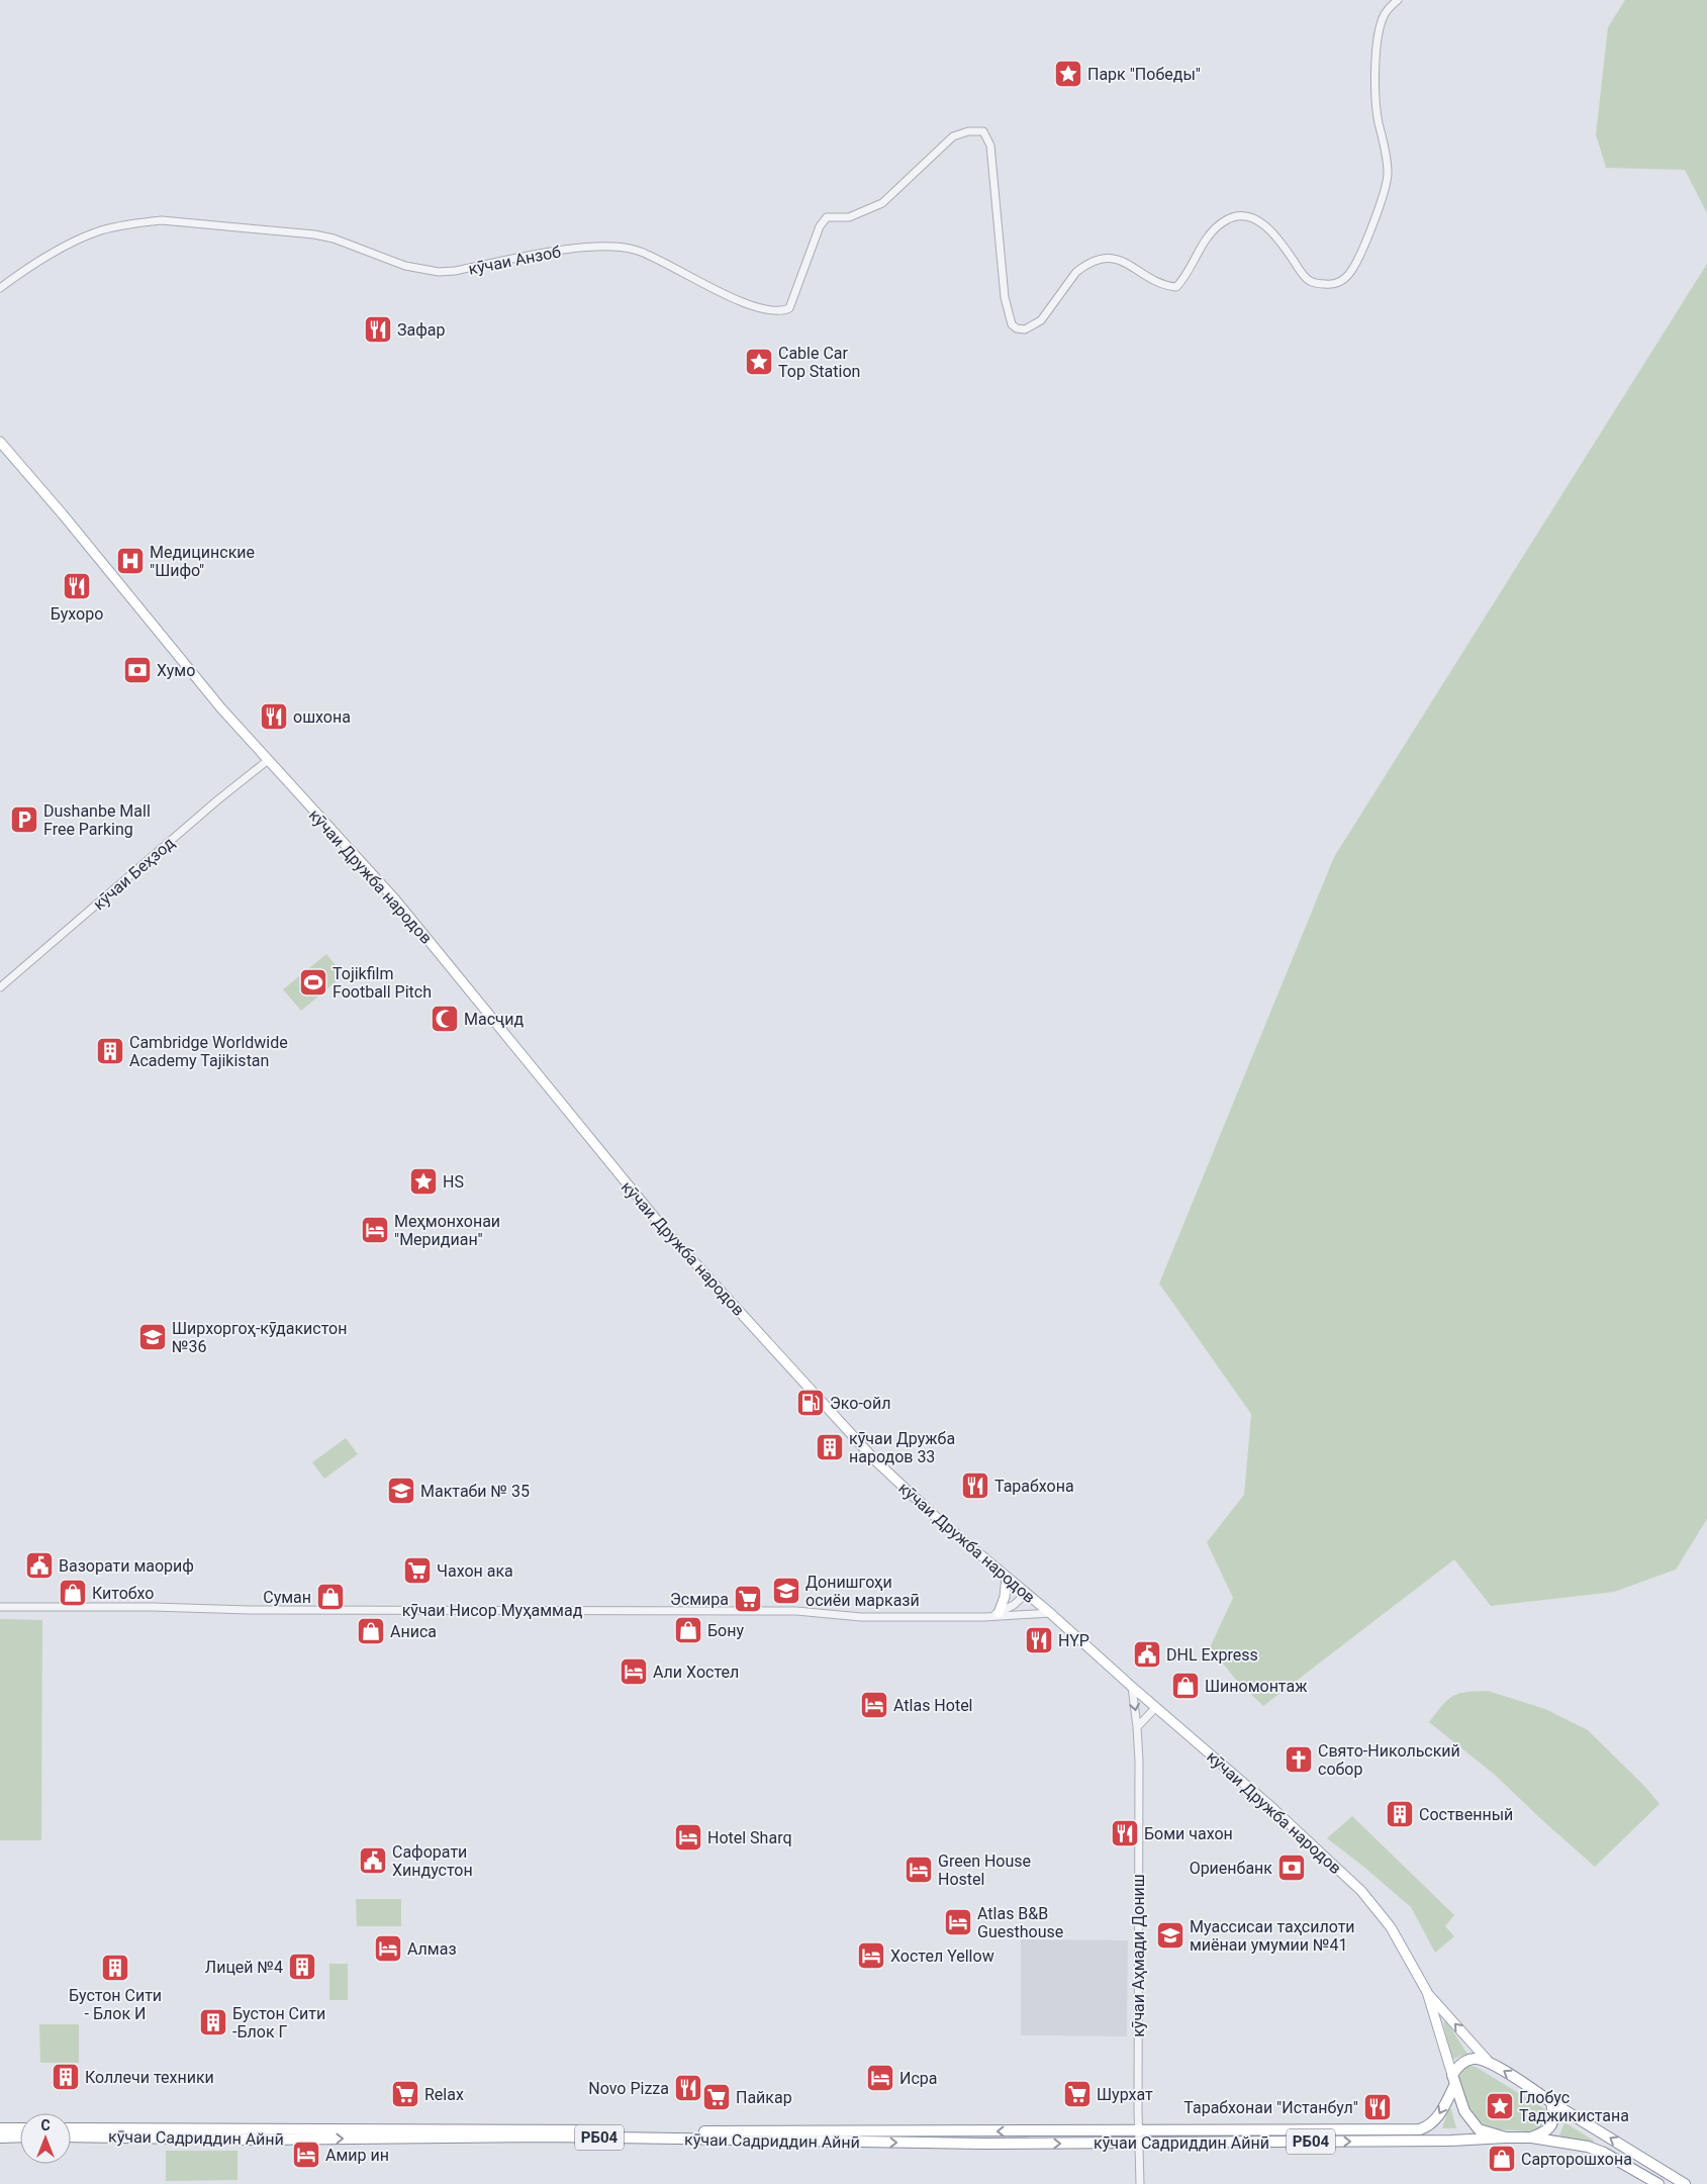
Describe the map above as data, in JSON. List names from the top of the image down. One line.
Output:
{"streets":{"highway":["кӯчаи Садриддин Айнӣ","РБ04"],"main road":["кӯчаи Дружба народов"],"street":["кӯчаи Анзоб","кӯчаи Беҳзод","кӯчаи Нисор Муҳаммад","кӯчаи Аҳмади Дониш"]},"crossings":[["кӯчаи Беҳзод","кӯчаи Дружба народов"],["кӯчаи Дружба народов","кӯчаи Нисор Муҳаммад"],["кӯчаи Дружба народов","кӯчаи Аҳмади Дониш"],["кӯчаи Аҳмади Дониш","кӯчаи Садриддин Айнӣ"],["кӯчаи Садриддин Айнӣ","РБ04"]],"places":{"place":["Парк \"Победы\"","Cable Car Top Station","HS","Глобус Таджикистана"],"restaurant":["Зафар","Бухоро","ошхона","Тарабхона","HYP","Боми чахон","Novo Pizza","Тарабхонаи \"Истанбул\""],"hospital":["Медицинские \"Шифо\""],"bank":["Хумо","Ориенбанк"],"parking":["Dushanbe Mall Free Parking"],"sports":["Tojikfilm Football Pitch"],"mosque":["Масҷид"],"building":["Cambridge Worldwide Academy Tajikistan","кӯчаи Дружба народов 33","Соственный","Лицей №4","Бустон Сити - Блок И","Бустон Сити -Блок Г","Коллечи техники"],"hotel":["Меҳмонхонаи \"Меридиан\"","Али Хостел","Atlas Hotel","Hotel Sharq","Green House Hostel","Atlas B&B Guesthouse","Алмаз","Хостел Yellow","Исра","Амир ин"],"school or university":["Ширхоргоҳ-кӯдакистон №36","Мактаби № 35","Донишгоҳи осиёи марказӣ","Муассисаи таҳсилоти миёнаи умумии №41"],"fuel station":["Эко-ойл"],"public building":["Вазорати маориф","DHL Express","Сафорати Хиндустон"],"supermarket":["Чахон ака","Эсмира","Relax","Шурхат","Пайкар"],"shop":["Китобхо","Суман","Бону","Аниса","Шиномонтаж","Сарторошхона"],"church":["Свято-Никольский собор"]},"north":"top"}
